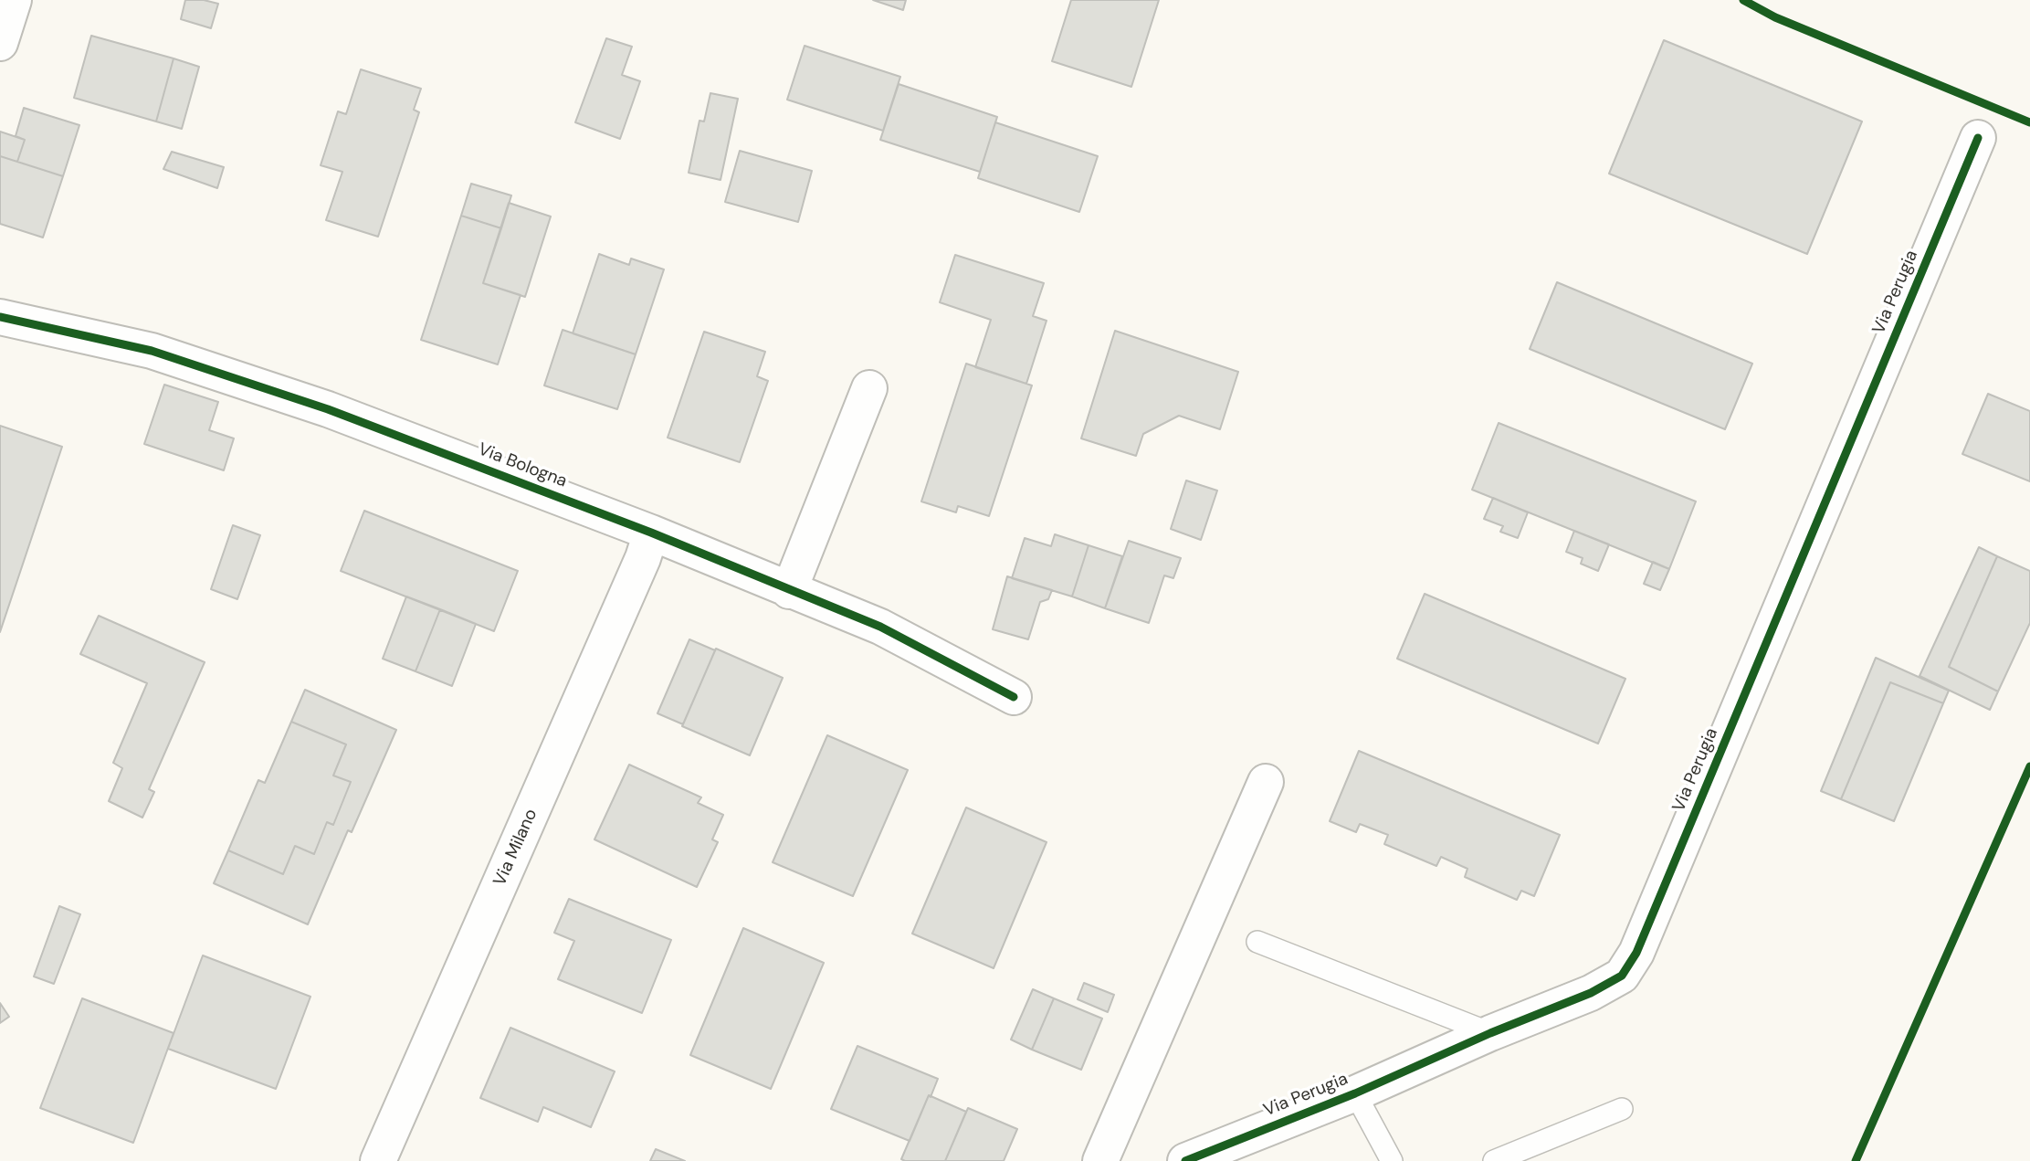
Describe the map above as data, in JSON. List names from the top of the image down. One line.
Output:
{"streets":{"street":["Via Perugia","Via Bologna","Via Milano"]},"crossings":[["Via Bologna","Via Milano"]]}
